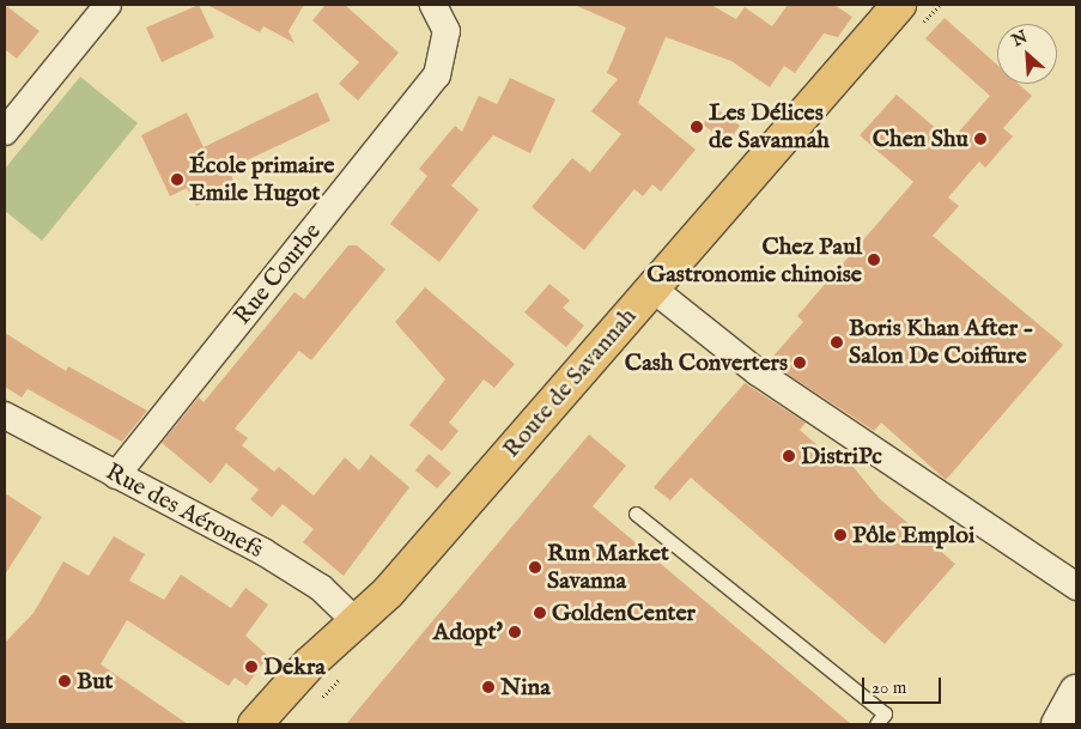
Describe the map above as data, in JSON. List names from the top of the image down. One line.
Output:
{"streets":{"main road":["Route de Savannah"],"street":["Rue Courbe","Rue des Aéronefs"]},"crossings":[["Rue Courbe","Rue des Aéronefs"],["Route de Savannah","Rue des Aéronefs"]],"places":["Les Délices de Savannah","Chen Shu","École primaire Emile Hugot","Chez Paul Gastronomie chinoise","Boris Khan After - Salon De Coiffure","Cash Converters","DistriPc","Pôle Emploi","Run Market Savanna","GoldenCenter","Adopt'","Dekra","But","Nina"],"scale_bar":"20 m","north":"top left"}
